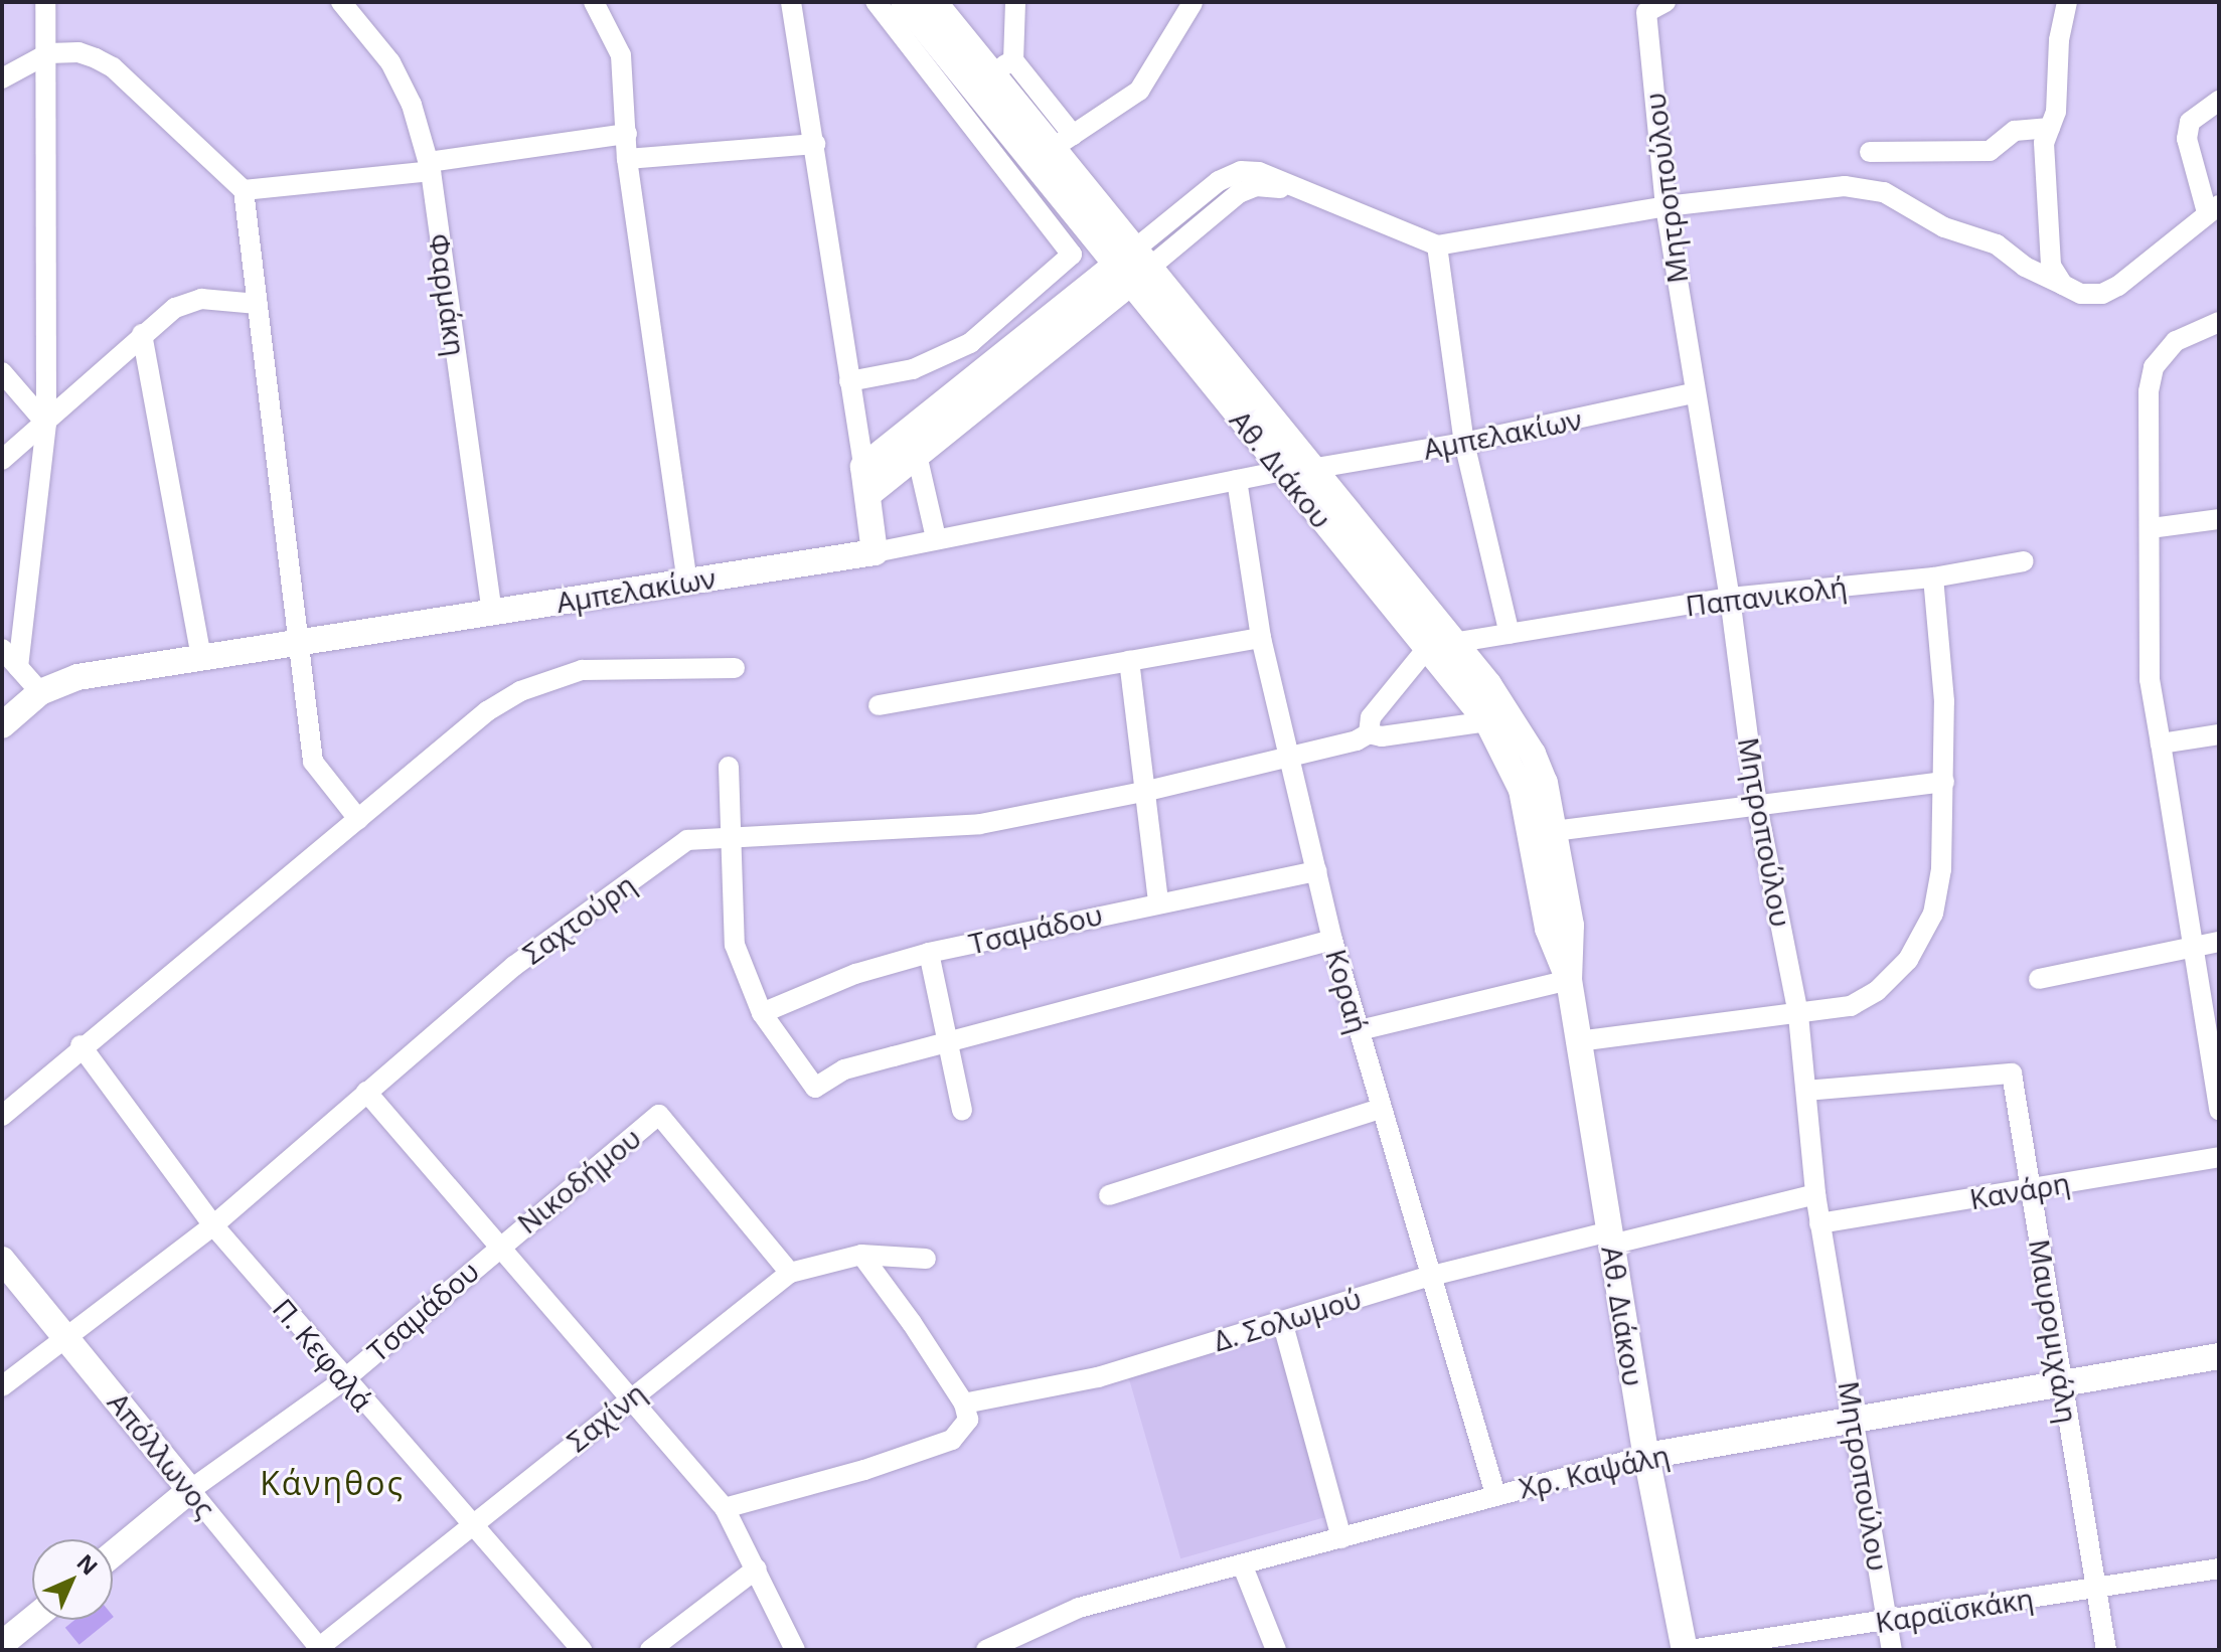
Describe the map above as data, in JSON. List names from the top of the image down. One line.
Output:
{"streets":{"street":["Μητροπούλου","Φαρμάκη","Αμπελακίων","Αθ. Διάκου","Παπανικολή","Σαχτούρη","Τσαμάδου","Κοραή","Νικοδήμου","Κανάρη","Δ. Σολωμού","Μαυρομιχάλη","Π. Κεφαλά","Σαχίνη","Απόλλωνος","Χρ. Καψάλη","Καραϊσκάκη"]},"crossings":[["Μητροπούλου","Αμπελακίων"],["Μητροπούλου","Παπανικολή"],["Μητροπούλου","Κανάρη"],["Μητροπούλου","Μαυρομιχάλη"],["Μητροπούλου","Χρ. Καψάλη"],["Μητροπούλου","Καραϊσκάκη"],["Φαρμάκη","Αμπελακίων"],["Αμπελακίων","Αθ. Διάκου"],["Αμπελακίων","Κοραή"],["Αθ. Διάκου","Παπανικολή"],["Αθ. Διάκου","Σαχτούρη"],["Αθ. Διάκου","Δ. Σολωμού"],["Αθ. Διάκου","Χρ. Καψάλη"],["Αθ. Διάκου","Καραϊσκάκη"],["Σαχτούρη","Κοραή"],["Σαχτούρη","Π. Κεφαλά"],["Σαχτούρη","Απόλλωνος"],["Τσαμάδου","Κοραή"],["Τσαμάδου","Νικοδήμου"],["Τσαμάδου","Π. Κεφαλά"],["Τσαμάδου","Απόλλωνος"],["Κοραή","Δ. Σολωμού"],["Κοραή","Χρ. Καψάλη"],["Νικοδήμου","Σαχίνη"],["Κανάρη","Μαυρομιχάλη"],["Μαυρομιχάλη","Χρ. Καψάλη"],["Μαυρομιχάλη","Καραϊσκάκη"],["Π. Κεφαλά","Σαχίνη"],["Σαχίνη","Απόλλωνος"]],"districts":["Κάνηθος"],"north":"top right"}
